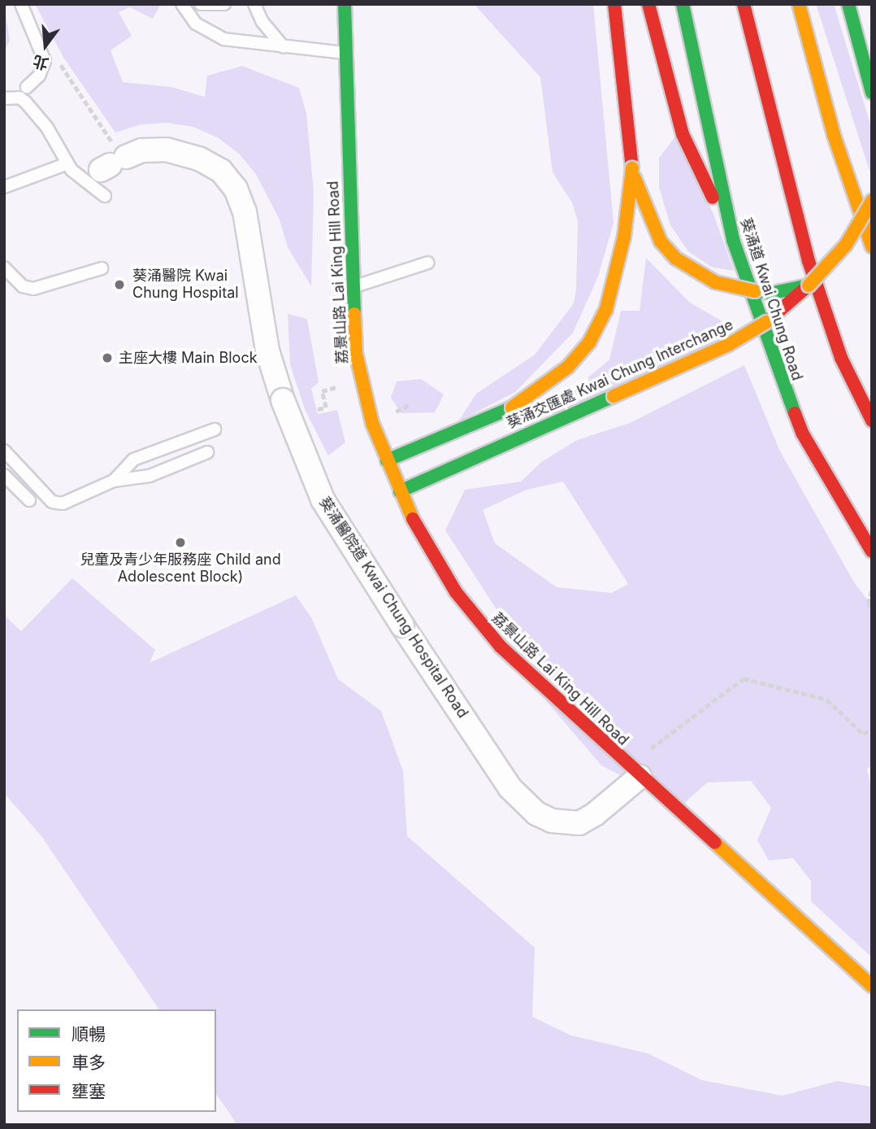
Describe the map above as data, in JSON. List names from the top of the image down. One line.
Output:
{"streets":{"main road":["荔景山路 Lai King Hill Road","葵涌道 Kwai Chung Road","葵涌交匯處 Kwai Chung Interchange"],"street":["葵涌醫院道 Kwai Chung Hospital Road"]},"crossings":[["荔景山路 Lai King Hill Road","葵涌交匯處 Kwai Chung Interchange"],["荔景山路 Lai King Hill Road","葵涌醫院道 Kwai Chung Hospital Road"]],"places":["葵涌醫院 Kwai Chung Hospital","主座大樓 Main Block","兒童及青少年服務座 Child and Adolescent Block)"],"legend":["順暢","車多","壅塞"],"north":"bottom"}
